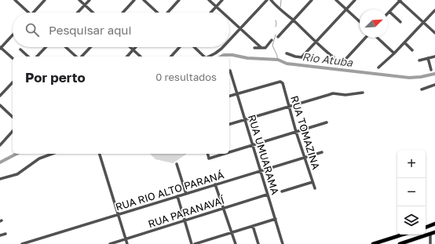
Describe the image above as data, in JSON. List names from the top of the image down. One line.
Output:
{"streets":{"street":["RUA TOMAZINA","RUA UMUARAMA","RUA RIO ALTO PARANÁ","RUA PARANAVAÍ"]},"crossings":[["RUA TOMAZINA","RUA UMUARAMA"],["RUA TOMAZINA","RUA RIO ALTO PARANÁ"],["RUA UMUARAMA","RUA RIO ALTO PARANÁ"],["RUA UMUARAMA","RUA PARANAVAÍ"]],"water":["Rio Atuba"],"north":"top right","page":{"search":"Pesquisar aqui","heading":["Por perto","0 resultados"],"map_buttons":["+","−"]}}
